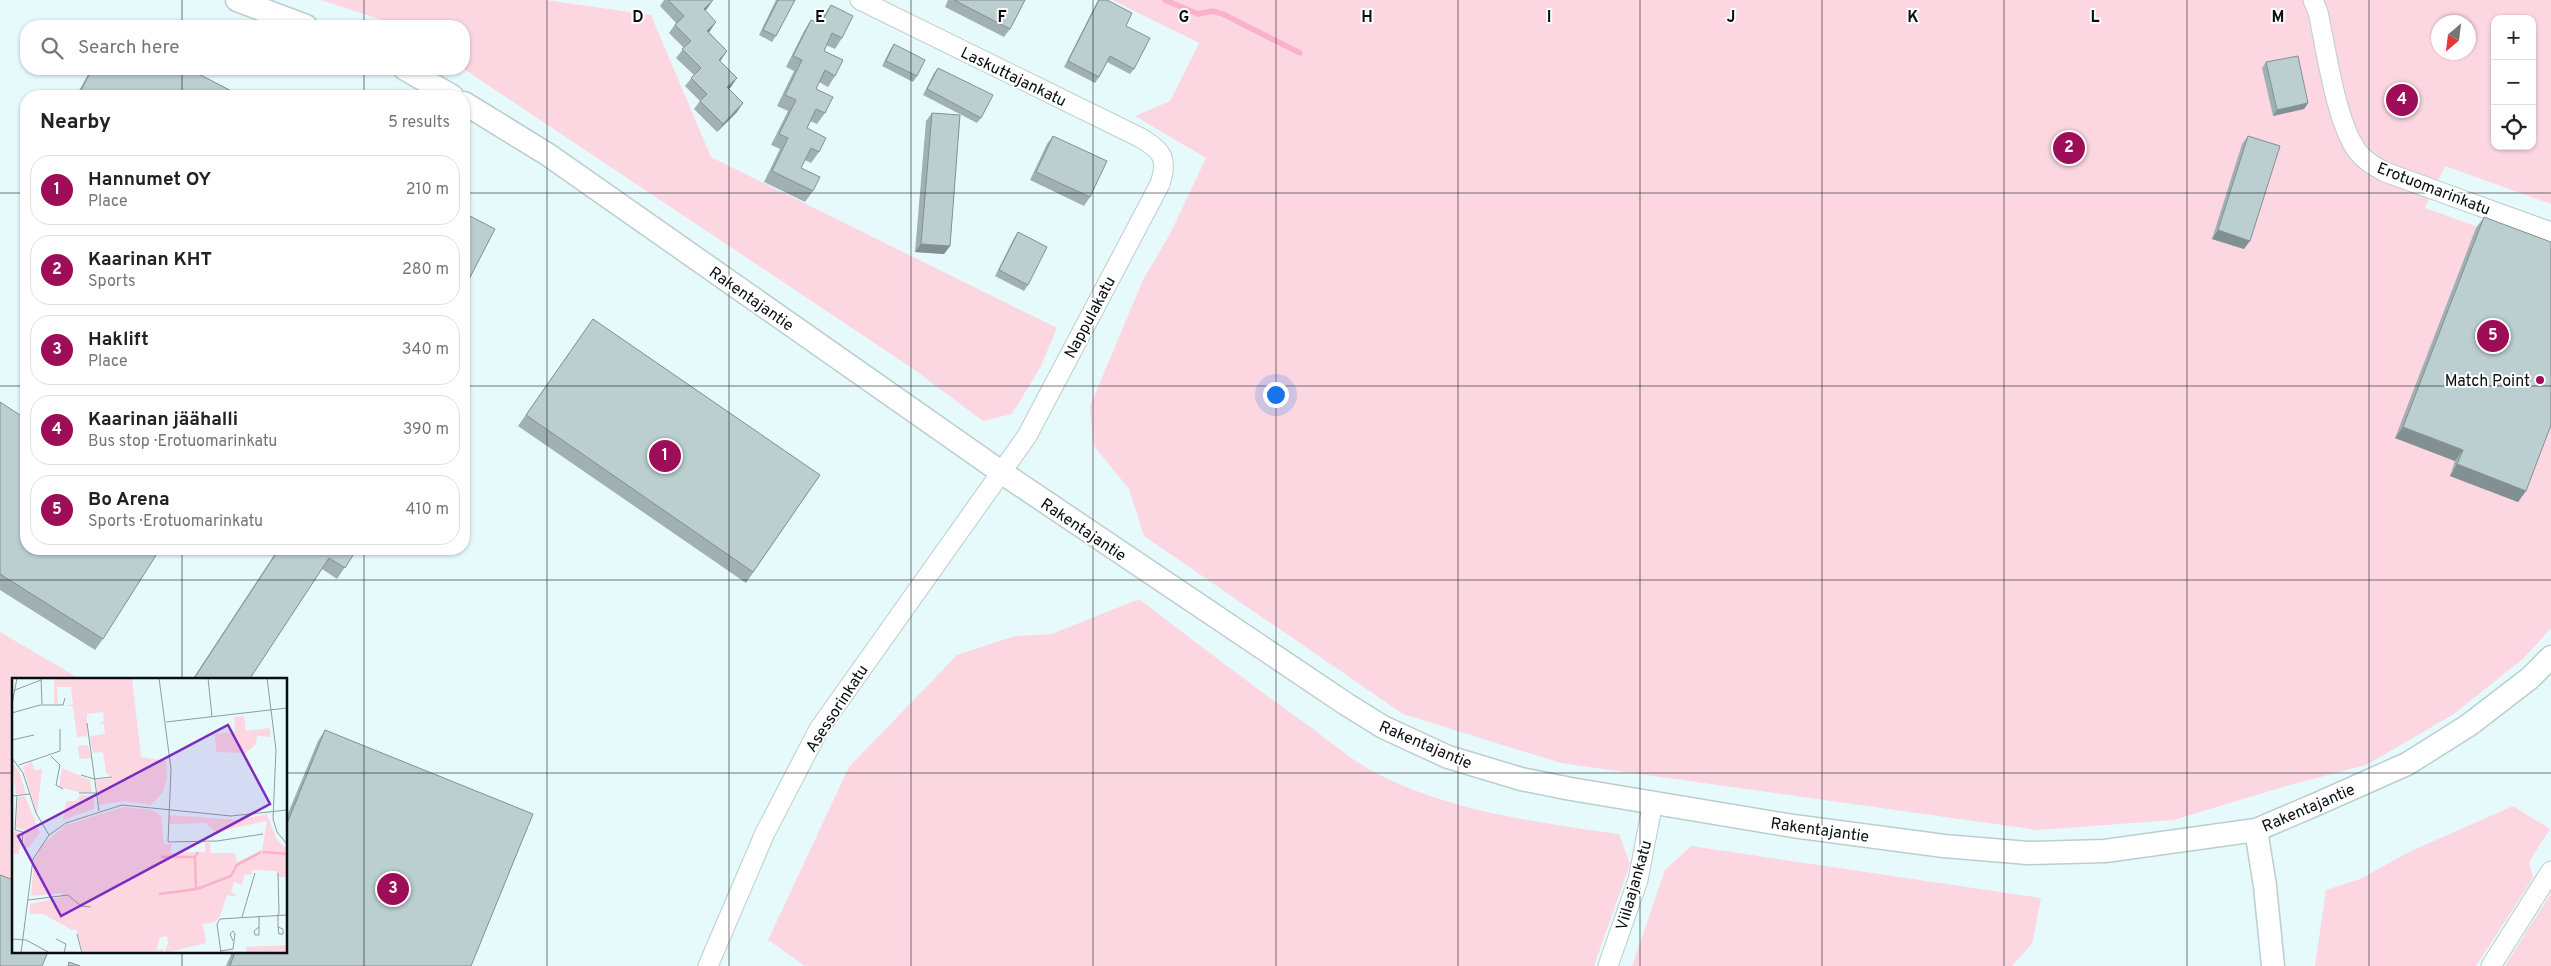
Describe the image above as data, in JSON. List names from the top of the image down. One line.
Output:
{"streets":{"street":["Laskuttajankatu","Erotuomarinkatu","Rakentajantie","Nappulakatu","Asessorinkatu","Viilaajankatu"]},"crossings":[["Laskuttajankatu","Nappulakatu"],["Rakentajantie","Nappulakatu"],["Rakentajantie","Asessorinkatu"],["Rakentajantie","Viilaajankatu"],["Nappulakatu","Asessorinkatu"]],"places":["Match Point"],"north":"bottom left","page":{"map_buttons":["+","−"],"search":"Search here","pins":["4","2","5","1","3"],"heading":["Nearby","5 results"],"list":[{"mark":"1","name":"Hannumet OY","note":"Place","value":"210 m"},{"mark":"2","name":"Kaarinan KHT","note":"Sports","value":"280 m"},{"mark":"3","name":"Haklift","note":"Place","value":"340 m"},{"mark":"4","name":"Kaarinan jäähalli","note":"Bus stop · Erotuomarinkatu","value":"390 m"},{"mark":"5","name":"Bo Arena","note":"Sports · Erotuomarinkatu","value":"410 m"}]},"grid":{"columns":["D","E","F","G","H","I","J","K","L","M"]}}
